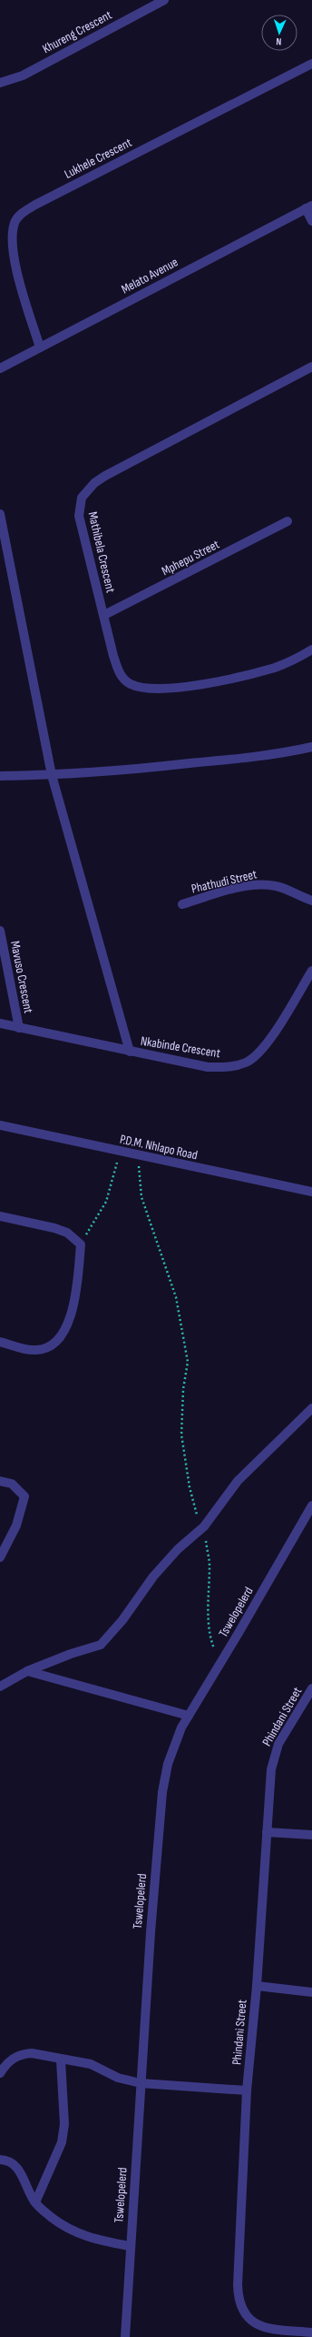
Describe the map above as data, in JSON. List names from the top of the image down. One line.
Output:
{"streets":{"street":["Khureng Crescent","Lukhele Crescent","Melato Avenue","Mathibela Crescent","Mphepu Street","Phathudi Street","Mavuso Crescent","Nkabinde Crescent","P.D.M. Nhlapo Road","Tswelopelerd","Phindani Street"]},"crossings":[["Lukhele Crescent","Melato Avenue"],["Mathibela Crescent","Mphepu Street"],["Mavuso Crescent","Nkabinde Crescent"]],"north":"bottom"}
